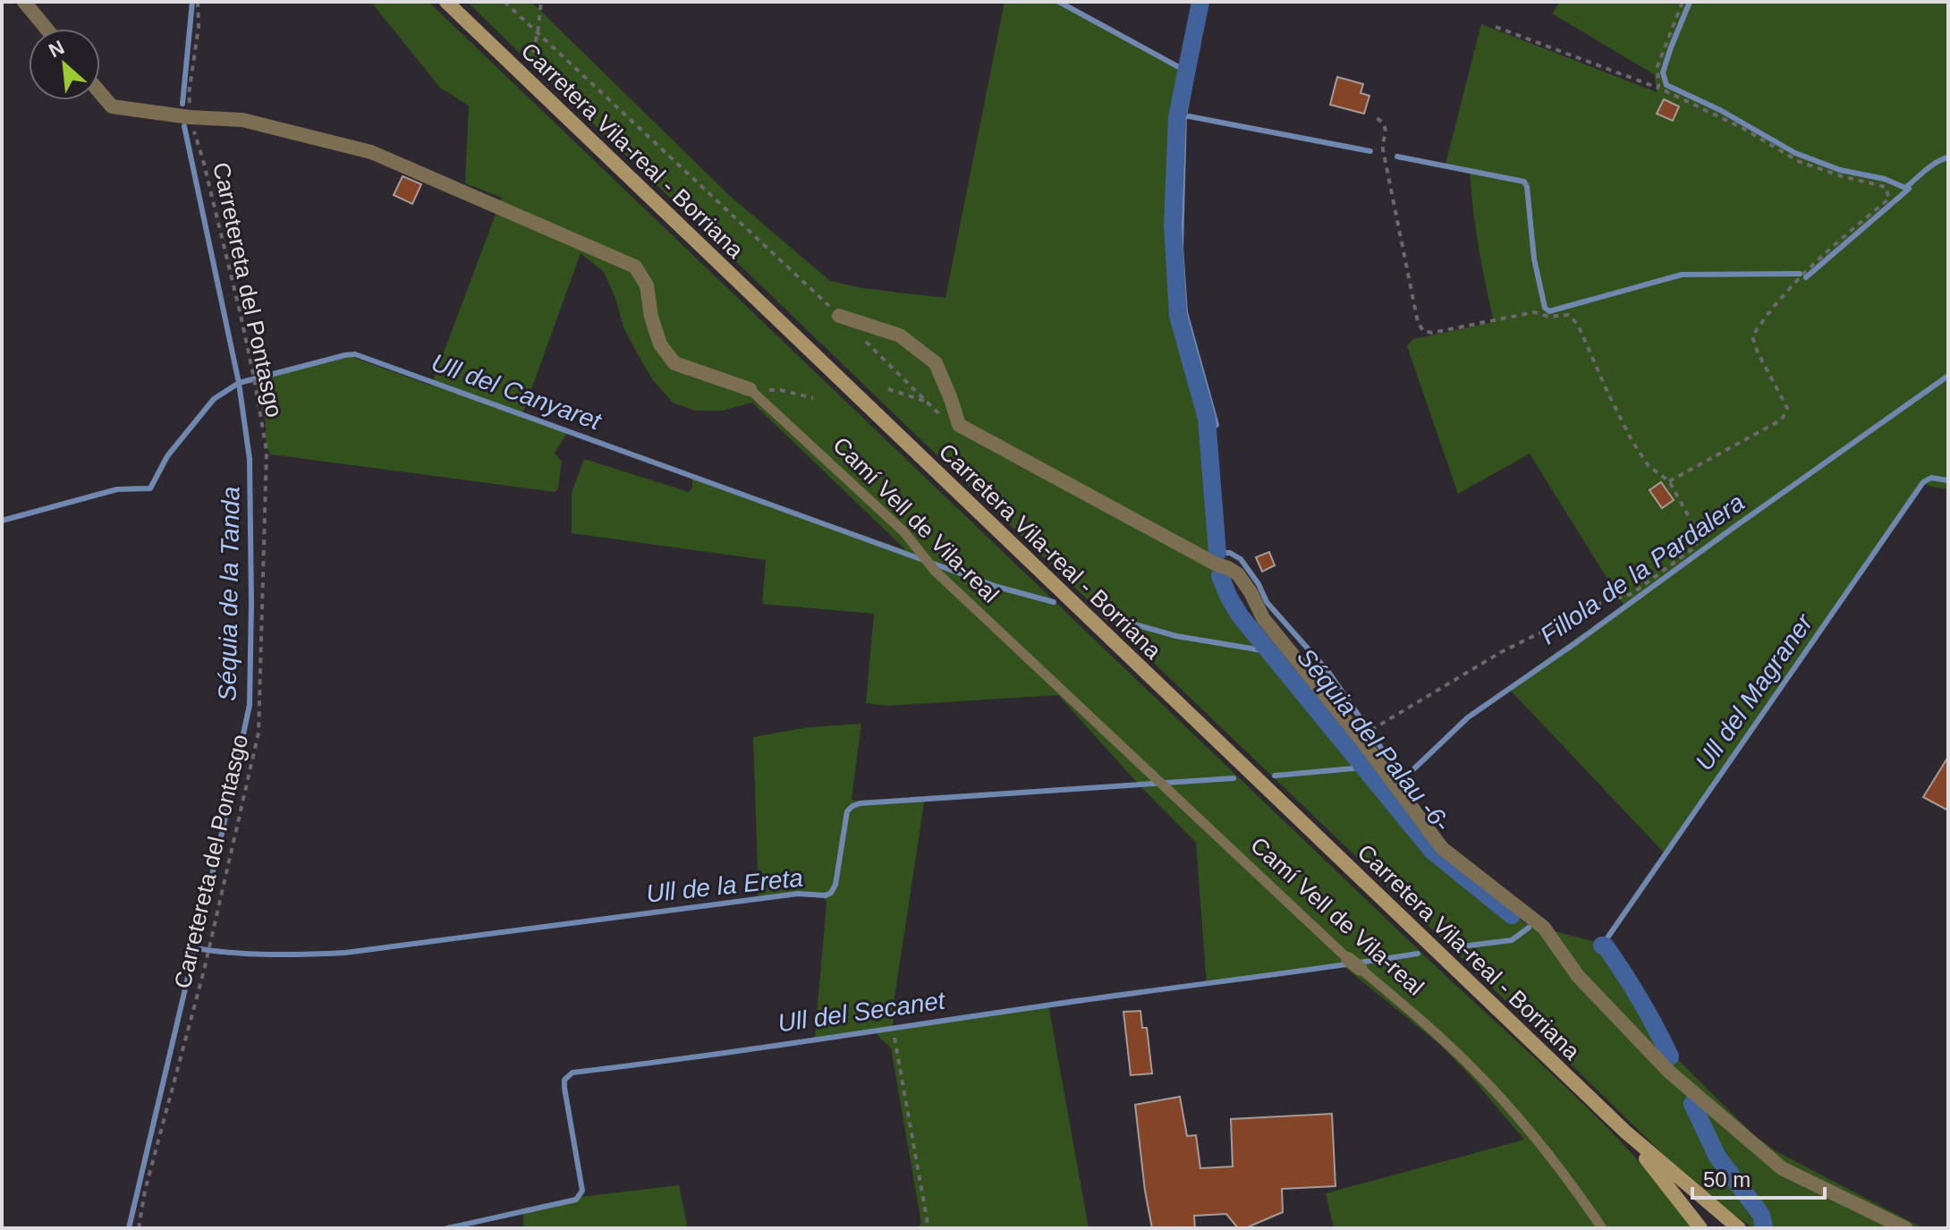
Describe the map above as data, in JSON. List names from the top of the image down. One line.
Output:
{"streets":{"main road":["Carretera Vila-real - Borriana"],"street":["Camí Vell de Vila-real"],"path":["Carretereta del Pontasgo"]},"crossings":[["Carretereta del Pontasgo","Camí Vell de Vila-real"]],"water":["Ull del Canyaret","Fillola de la Pardalera","Séquia de la Tanda","Ull del Magraner","Séquia del Palau -6-","Ull de la Ereta","Ull del Secanet"],"scale_bar":"50 m","north":"top left"}
